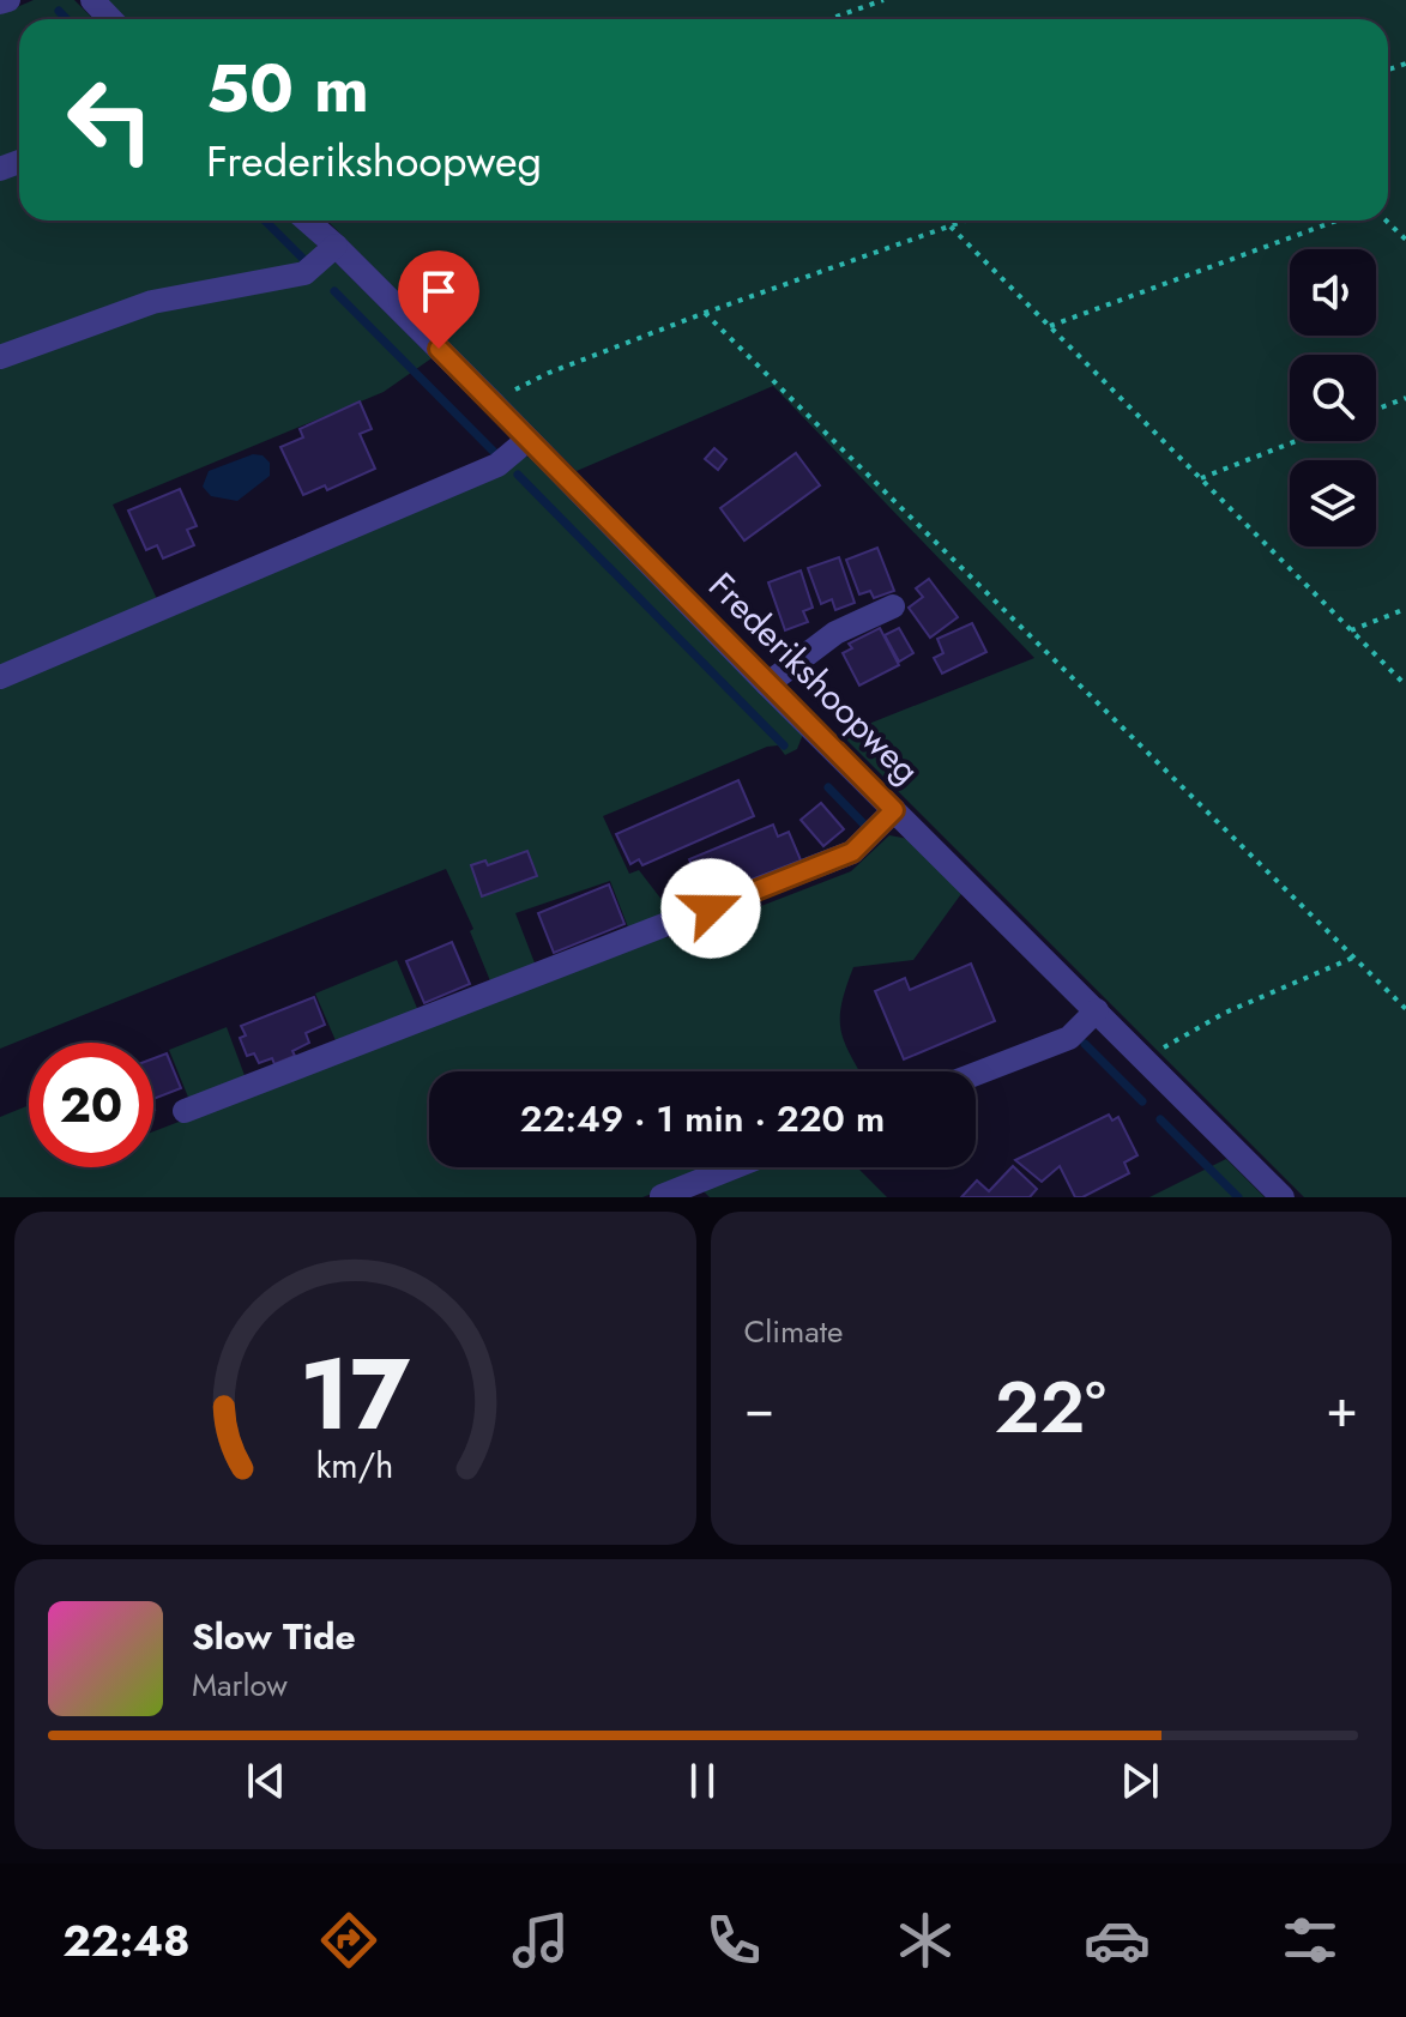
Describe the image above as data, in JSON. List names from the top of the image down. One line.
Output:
{"streets":{"street":["Frederikshoopweg"]},"page":{"turn":["50 m","Frederikshoopweg"],"limit":"20","trip":"22:49 · 1 min · 220 m","tile":"Climate","heat":["−","22°","+"],"song":["Slow Tide","Marlow"],"tabs":"22:48","gauge":["17","km/h"]}}
